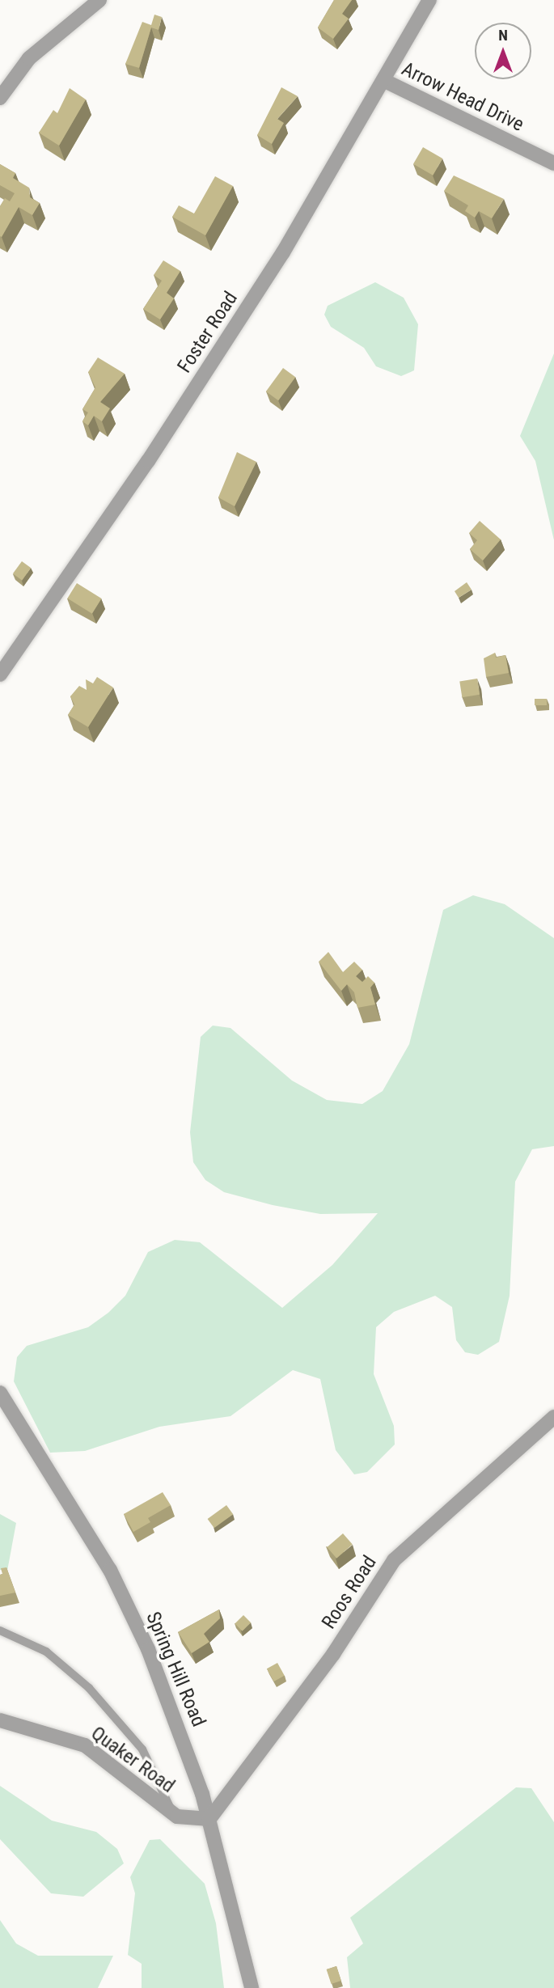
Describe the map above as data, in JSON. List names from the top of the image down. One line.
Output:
{"streets":{"street":["Arrow Head Drive","Foster Road","Roos Road","Spring Hill Road","Quaker Road"]},"crossings":[["Arrow Head Drive","Foster Road"],["Roos Road","Spring Hill Road"],["Roos Road","Quaker Road"],["Spring Hill Road","Quaker Road"]],"north":"top"}
